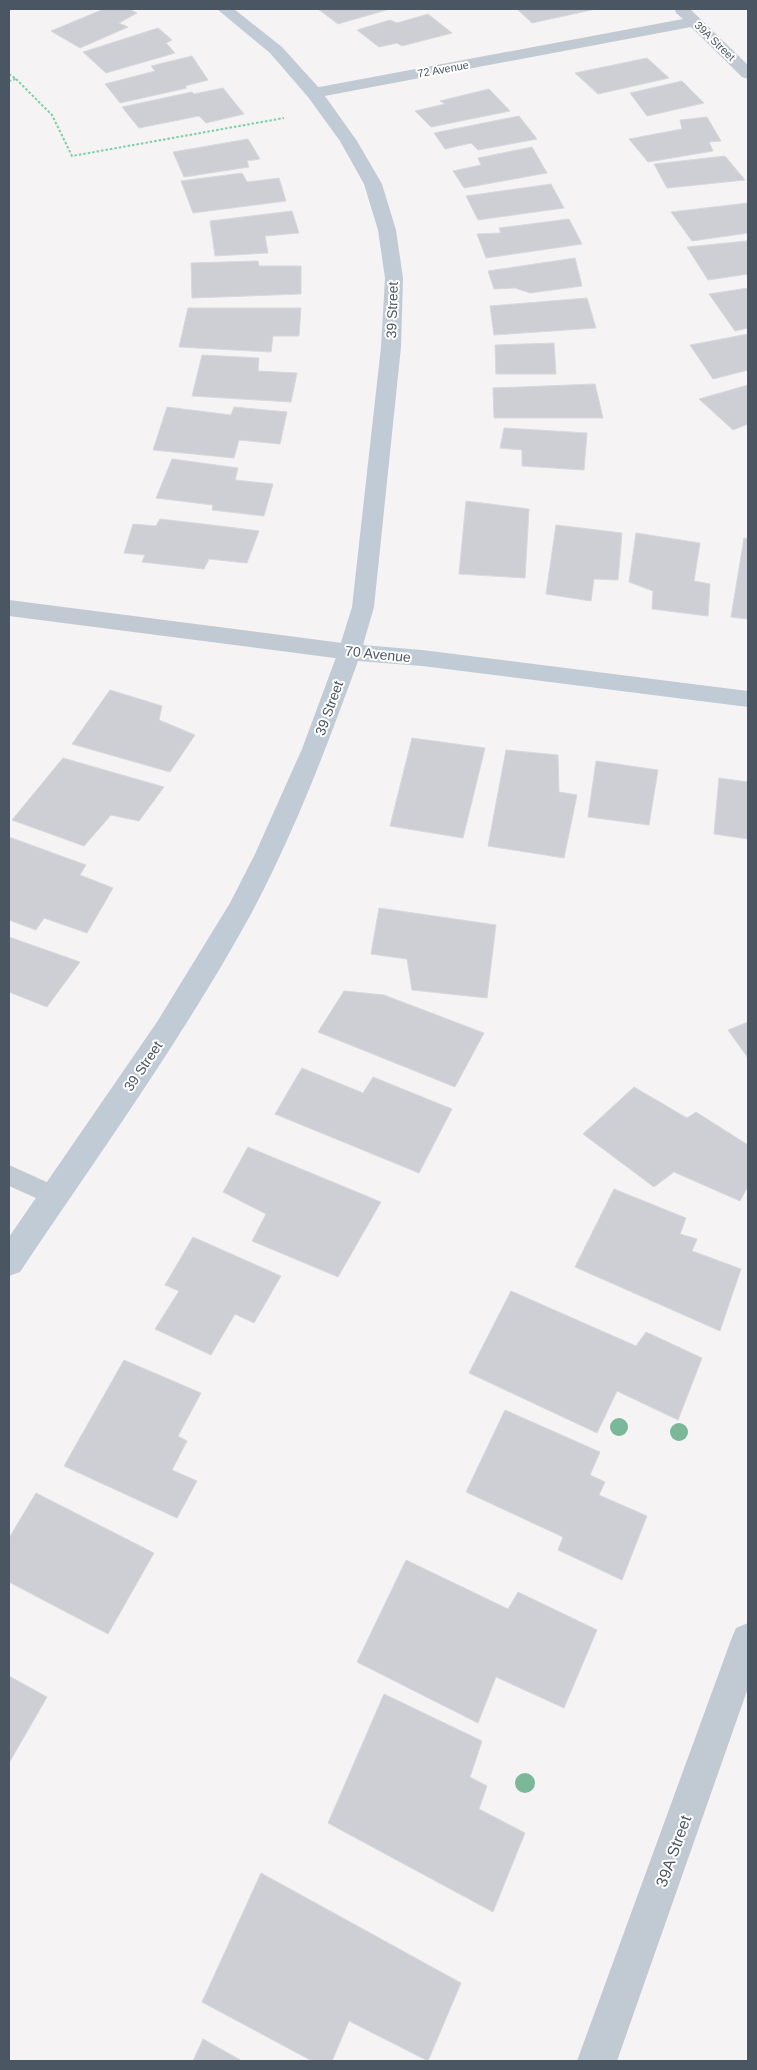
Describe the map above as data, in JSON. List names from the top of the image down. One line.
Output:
{"streets":{"street":["39A Street","72 Avenue","39 Street","70 Avenue"]},"crossings":[["39A Street","72 Avenue"],["72 Avenue","39 Street"],["39 Street","70 Avenue"]]}
